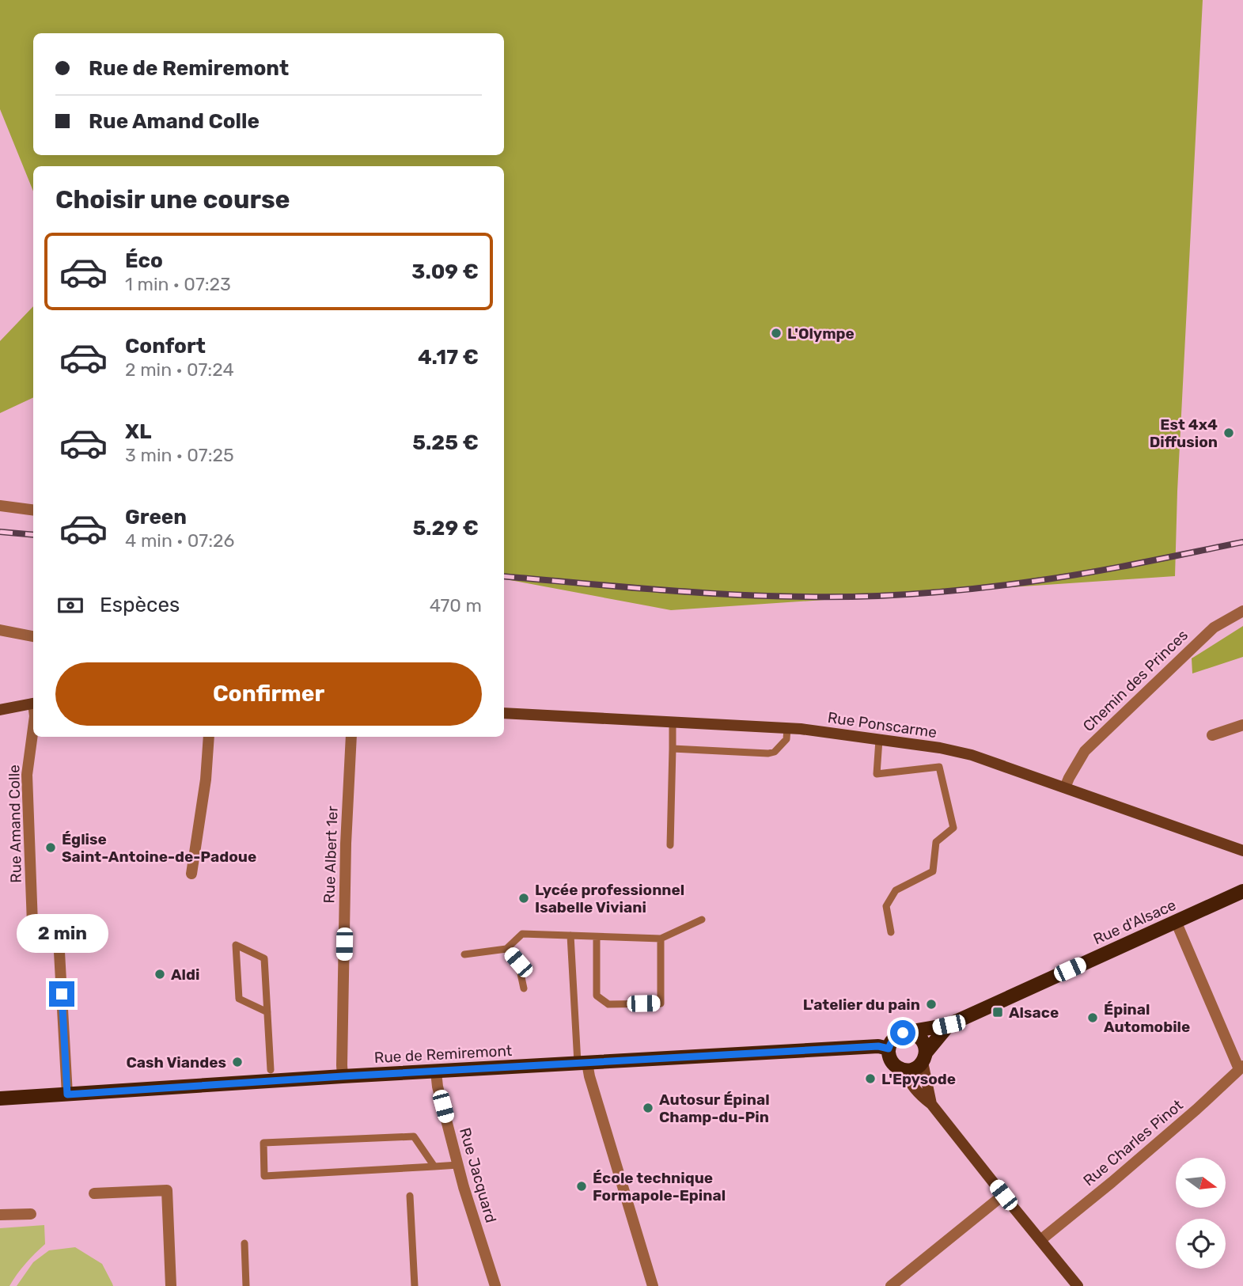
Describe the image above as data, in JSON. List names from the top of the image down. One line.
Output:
{"streets":{"main road":["Rue d'Alsace","Rue de Remiremont"],"street":["Chemin des Princes","Rue Ponscarme","Rue Amand Colle","Rue Albert 1er","Rue Charles Pinot","Rue Jacquard"]},"crossings":[["Chemin des Princes","Rue Ponscarme"],["Rue Amand Colle","Rue de Remiremont"],["Rue Albert 1er","Rue de Remiremont"],["Rue d'Alsace","Rue de Remiremont"],["Rue de Remiremont","Rue Jacquard"]],"places":{"other":["L'Olympe","Est 4x4 Diffusion","Église Saint-Antoine-de-Padoue","Lycée professionnel Isabelle Viviani","Aldi","L'atelier du pain","Épinal Automobile","Cash Viandes","L'Epysode","Autosur Épinal Champ-du-Pin","École technique Formapole-Epinal"],"transit":["Alsace"]},"north":"right","page":{"banner":["Rue de Remiremont","Rue Amand Colle"],"heading":"Choisir une course","list":[{"name":"Éco","note":"1 min · 07:23","value":"3.09 €"},{"name":"Confort","note":"2 min · 07:24","value":"4.17 €"},{"name":"XL","note":"3 min · 07:25","value":"5.25 €"},{"name":"Green","note":"4 min · 07:26","value":"5.29 €"}],"pay":["Espèces","470 m"],"buttons":"Confirmer","bubble":"2 min"}}
